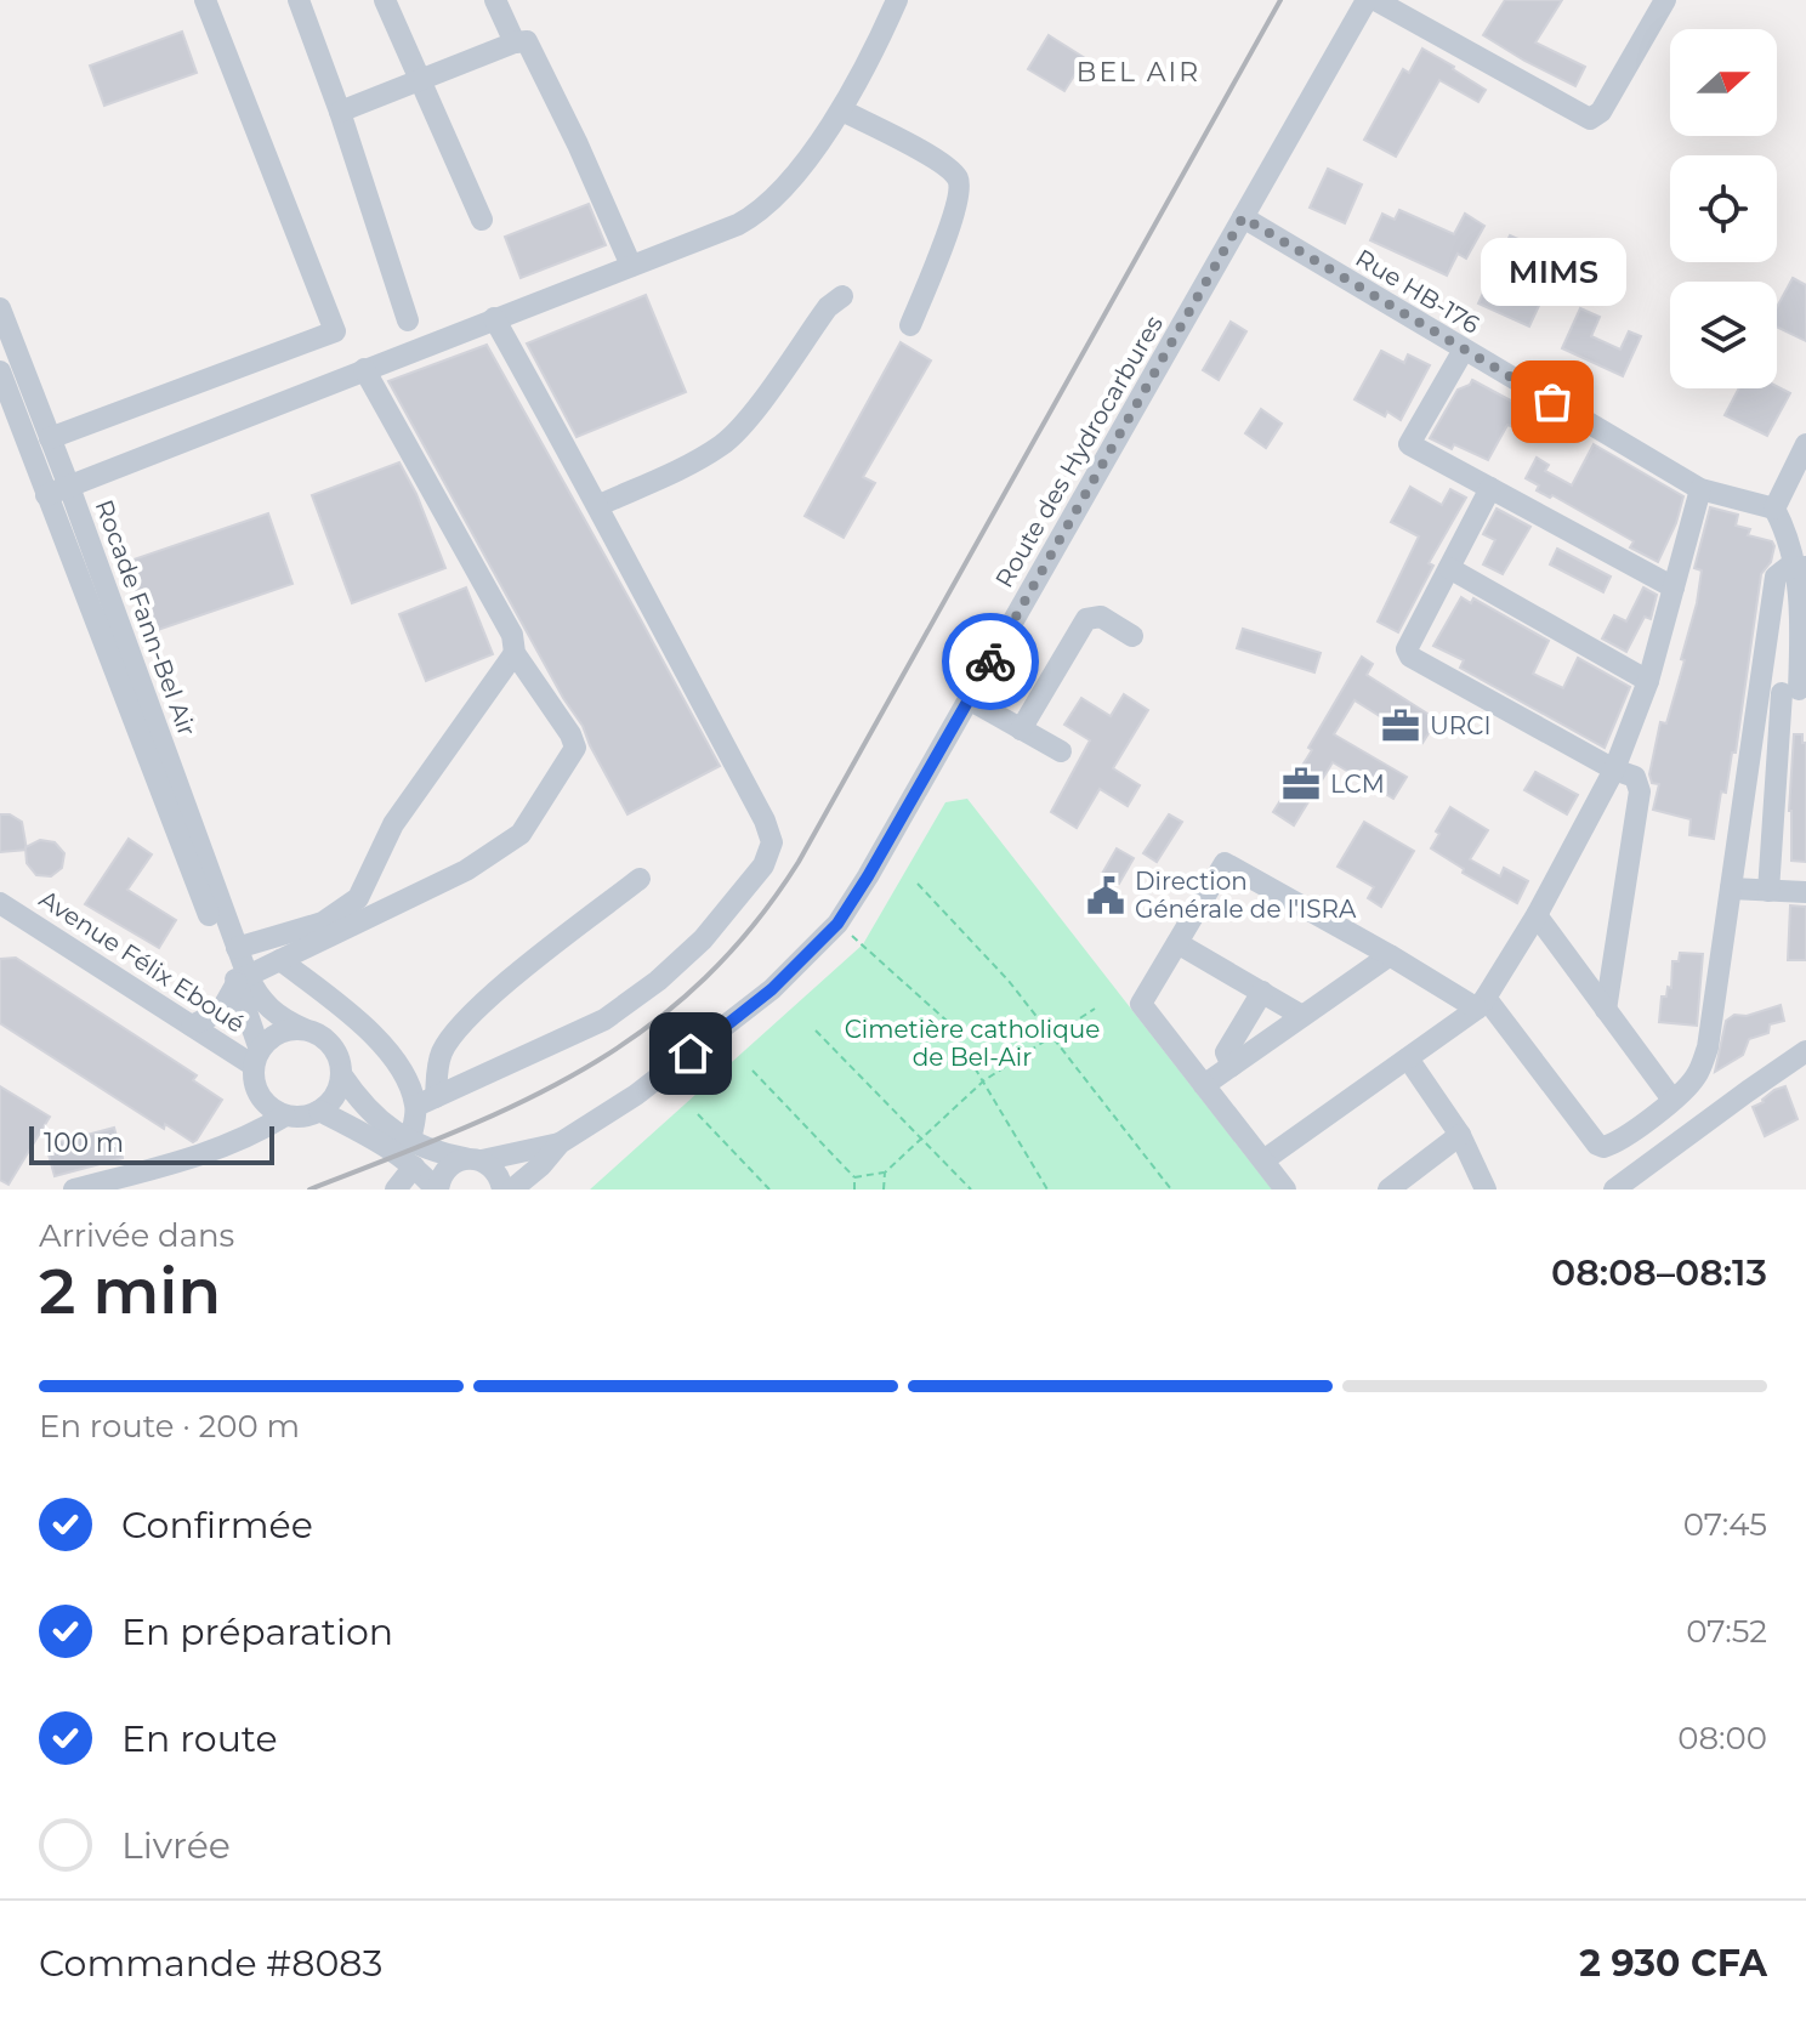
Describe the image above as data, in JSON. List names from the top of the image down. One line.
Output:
{"streets":{"street":["Rue HB-176","Route des Hydrocarbures","Rocade Fann-Bel Air","Avenue Félix Eboué"]},"crossings":[["Rue HB-176","Route des Hydrocarbures"]],"districts":["BEL AIR"],"parks":["Cimetière catholique de Bel-Air"],"places":{"other":["MIMS"],"office":["URCI","LCM"],"public building":["Direction Générale de l'ISRA"]},"scale_bar":"100 m","north":"right","page":{"bubble":"MIMS","scale":"100 m","heading":["2 min","Arrivée dans","08:08–08:13"],"panel":["Commande #8083","2 930 CFA"],"bar":"En route · 200 m","list":[["Confirmée","07:45"],["En préparation","07:52"],["En route","08:00"],"Livrée"]}}
